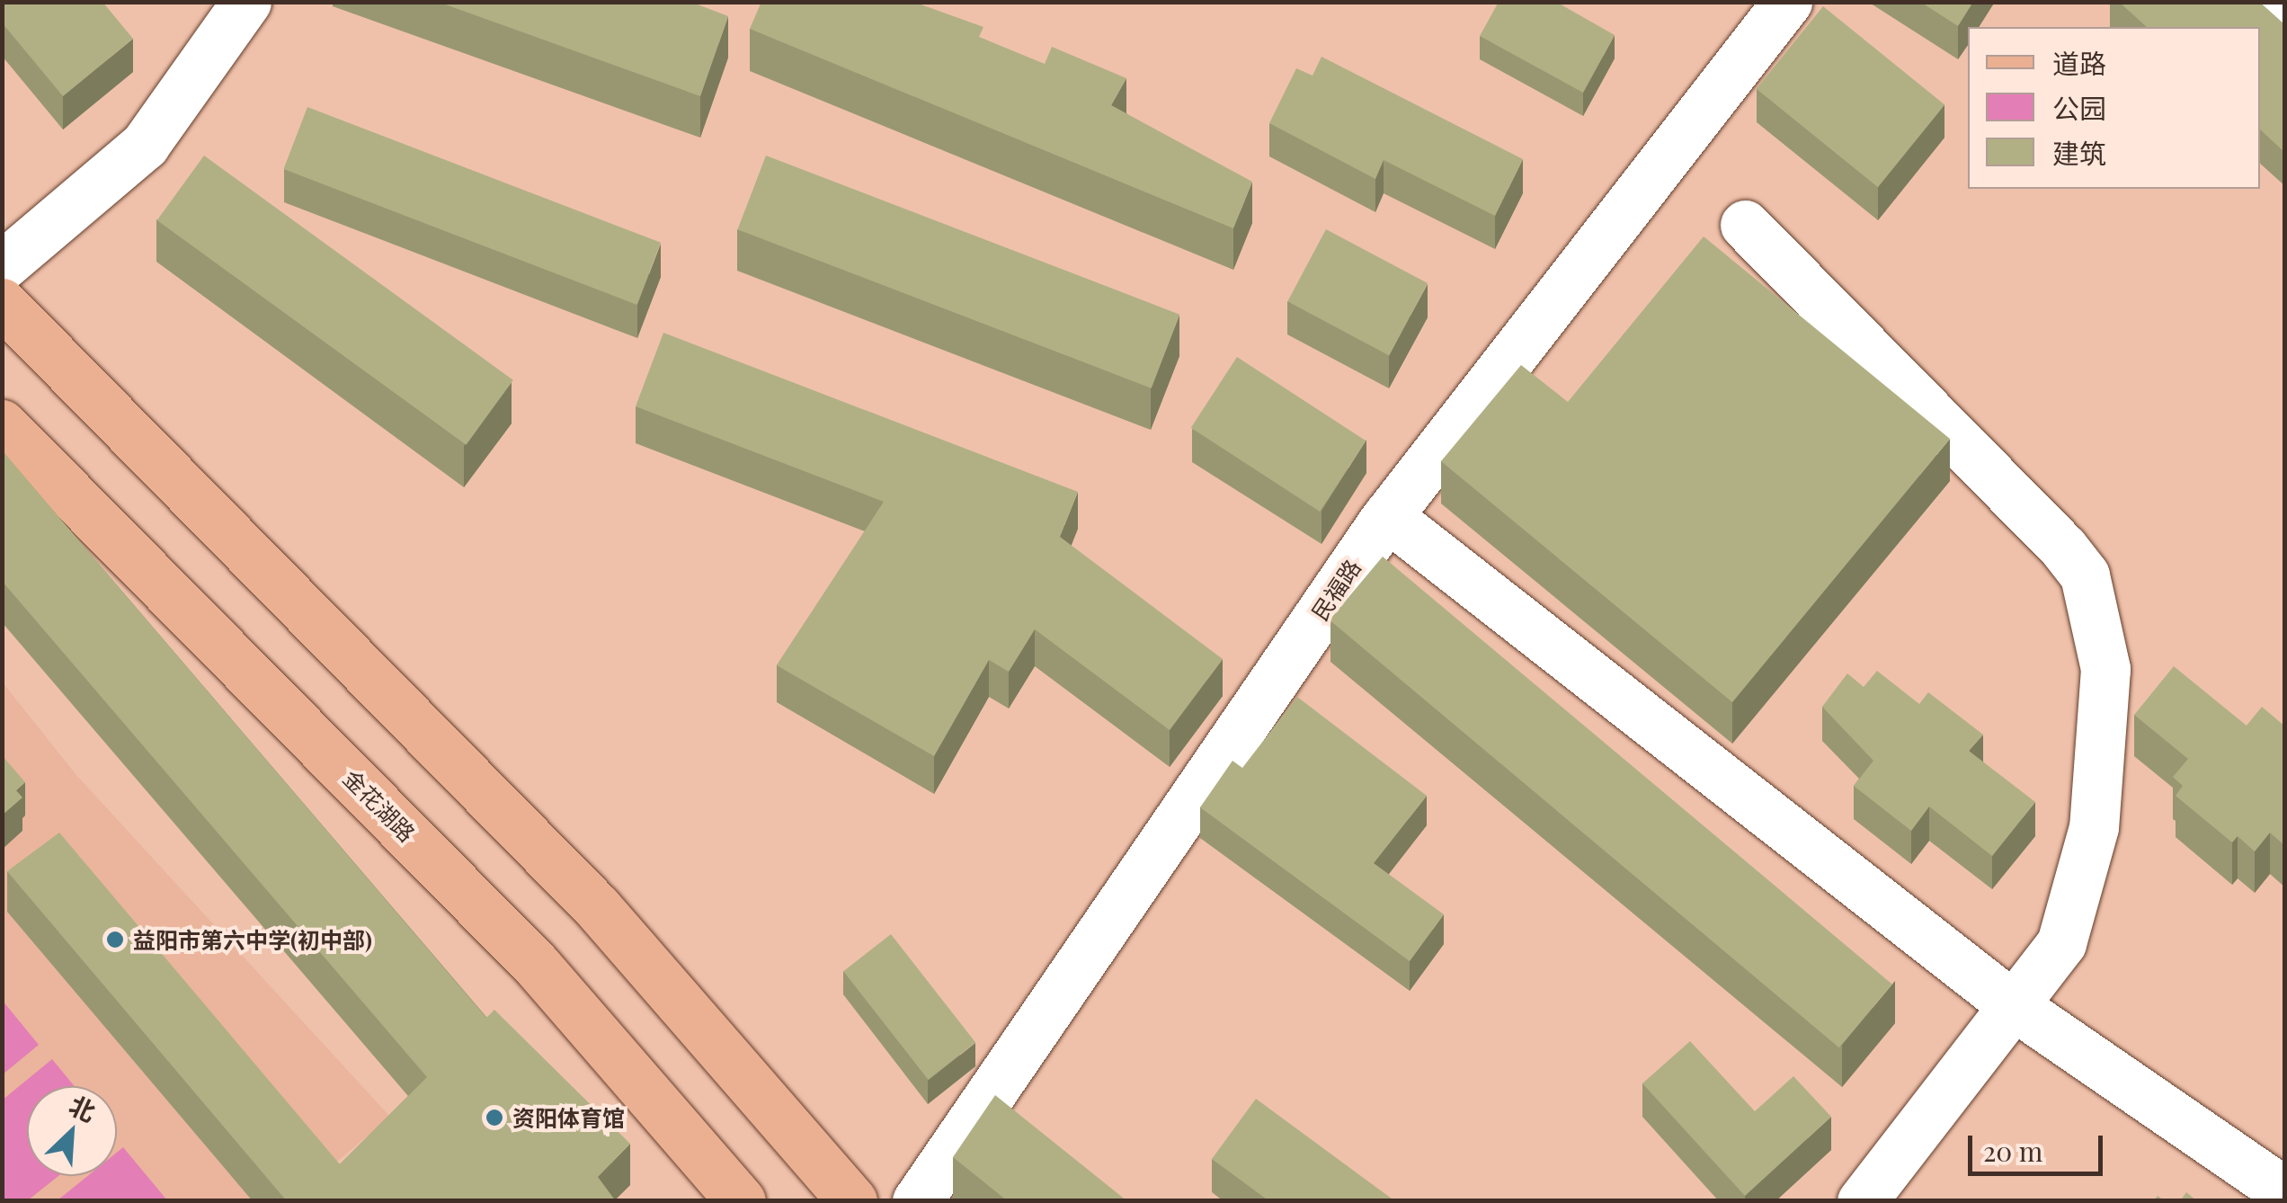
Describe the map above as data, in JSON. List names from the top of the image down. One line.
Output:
{"streets":{"main road":["金花湖路"],"street":["民福路"]},"places":["益阳市第六中学(初中部)","资阳体育馆"],"legend":["道路","公园","建筑"],"scale_bar":"20 m","north":"top right"}
